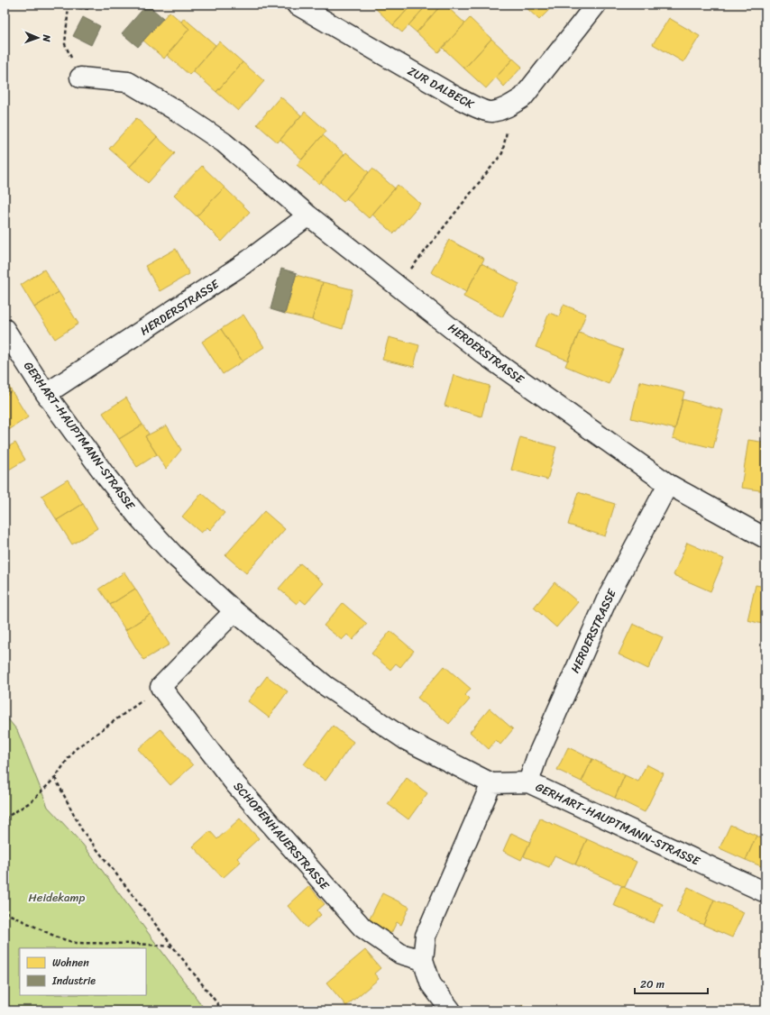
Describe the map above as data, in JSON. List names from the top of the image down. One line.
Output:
{"streets":{"street":["ZUR DALBECK","HERDERSTRASSE","GERHART-HAUPTMANN-STRASSE","SCHOPENHAUERSTRASSE"]},"crossings":[["HERDERSTRASSE","GERHART-HAUPTMANN-STRASSE"]],"parks":["Heidekamp"],"legend":["Wohnen","Industrie"],"scale_bar":"20 m","north":"right"}
